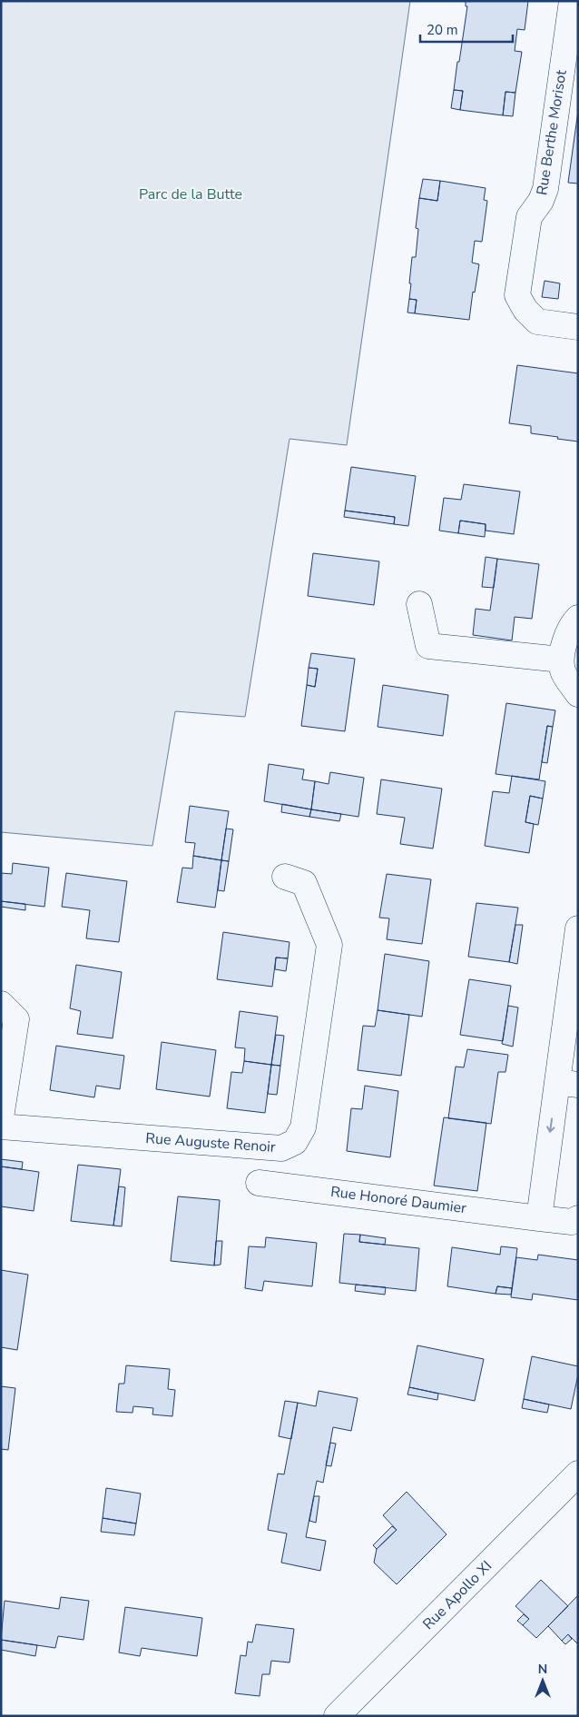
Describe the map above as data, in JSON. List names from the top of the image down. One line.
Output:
{"streets":{"street":["Rue Berthe Morisot","Rue Auguste Renoir","Rue Honoré Daumier","Rue Apollo XI"]},"parks":["Parc de la Butte"],"scale_bar":"20 m","north":"top"}
